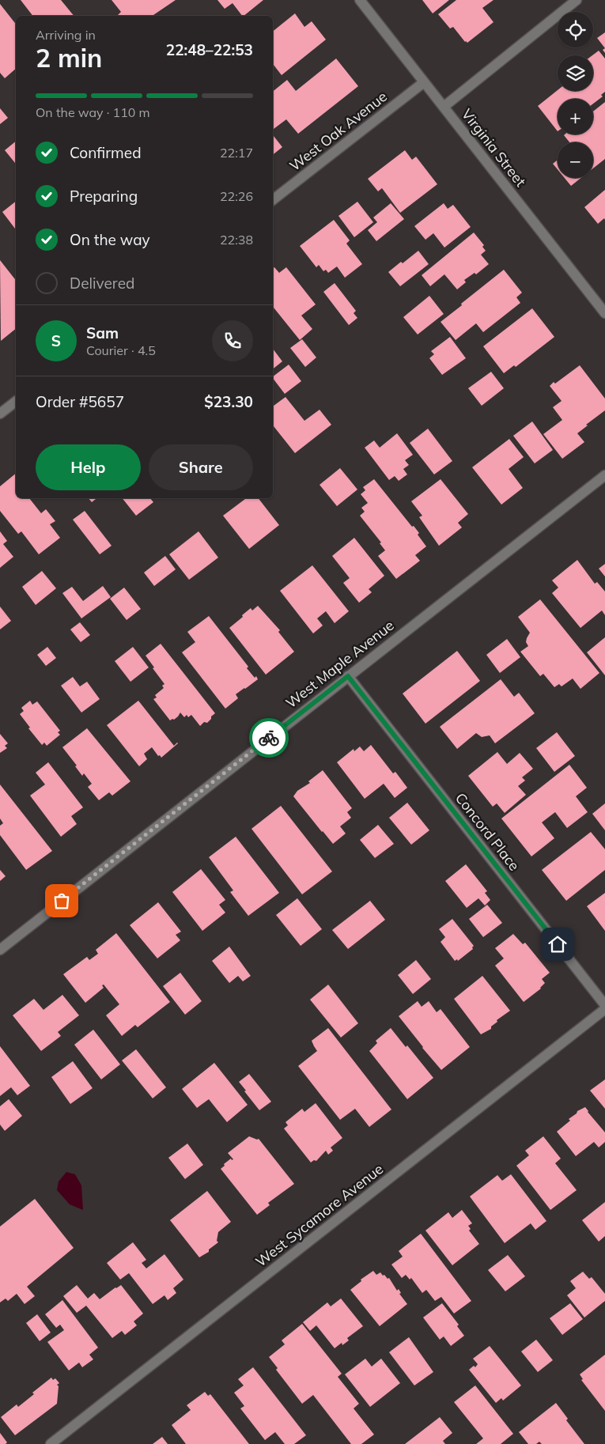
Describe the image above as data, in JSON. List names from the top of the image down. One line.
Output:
{"streets":{"street":["West Oak Avenue","Virginia Street","West Maple Avenue","Concord Place","West Sycamore Avenue"]},"crossings":[["West Oak Avenue","Virginia Street"],["West Maple Avenue","Concord Place"]],"page":{"map_buttons":["+","−"],"heading":["2 min","Arriving in","22:48–22:53"],"panel":["Sam","Courier · 4.5","Order #5657","$23.30"],"bar":"On the way · 110 m","list":[["Confirmed","22:17"],["Preparing","22:26"],["On the way","22:38"],"Delivered"],"round":"S","buttons":["Help","Share"]}}
